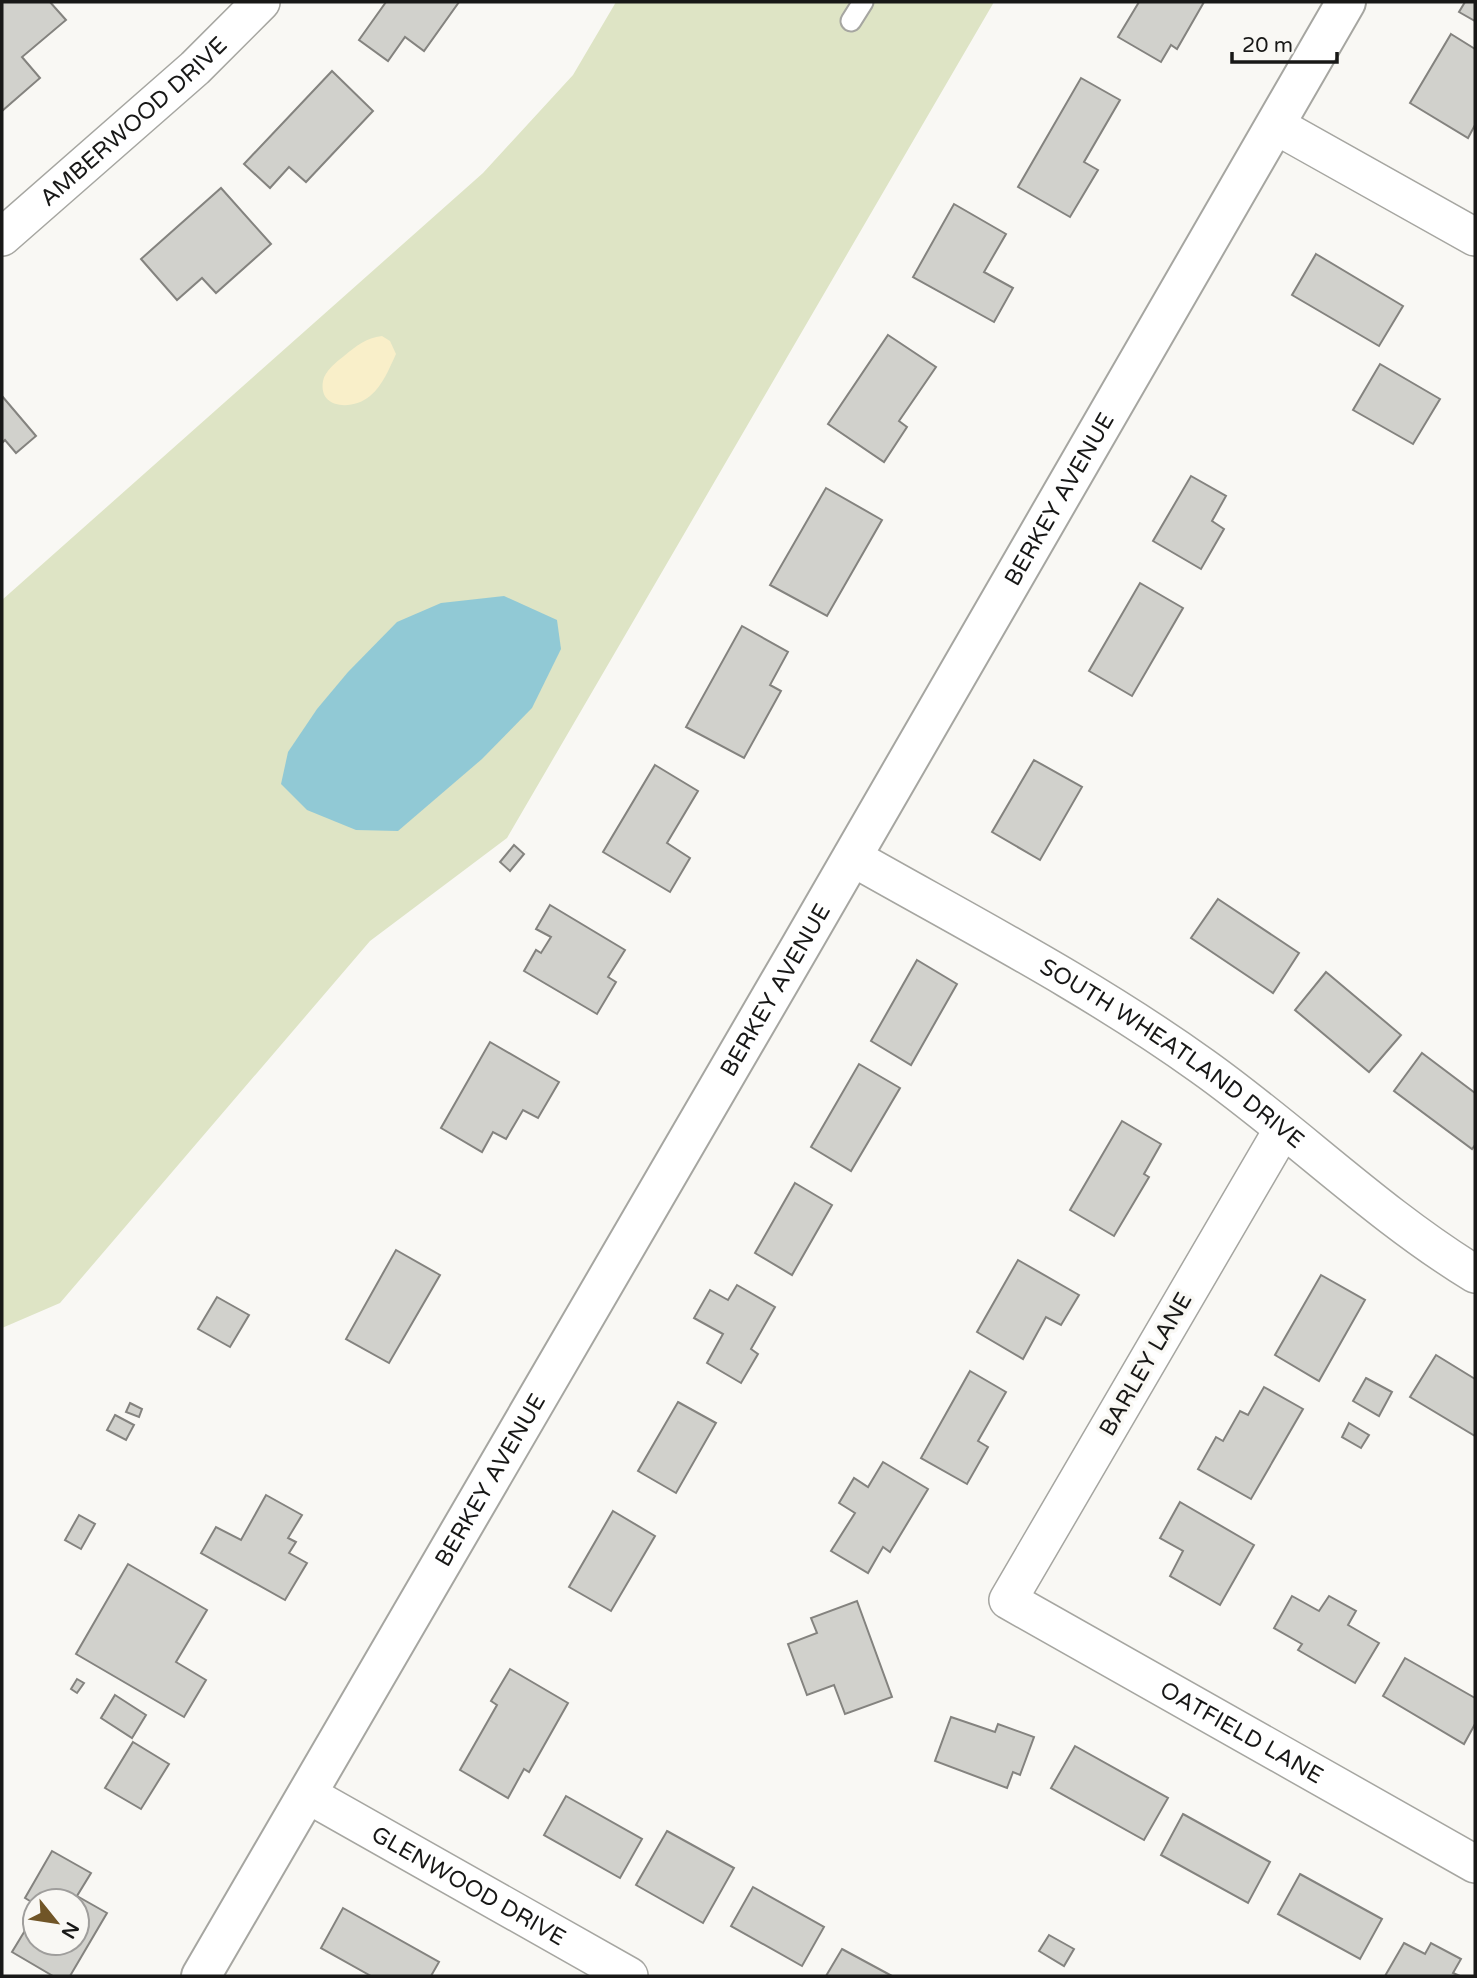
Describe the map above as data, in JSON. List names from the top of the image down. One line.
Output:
{"streets":{"street":["AMBERWOOD DRIVE","BERKEY AVENUE","SOUTH WHEATLAND DRIVE","BARLEY LANE","OATFIELD LANE","GLENWOOD DRIVE"]},"crossings":[["BERKEY AVENUE","SOUTH WHEATLAND DRIVE"],["BERKEY AVENUE","GLENWOOD DRIVE"],["SOUTH WHEATLAND DRIVE","BARLEY LANE"],["BARLEY LANE","OATFIELD LANE"]],"scale_bar":"20 m","north":"bottom right"}
